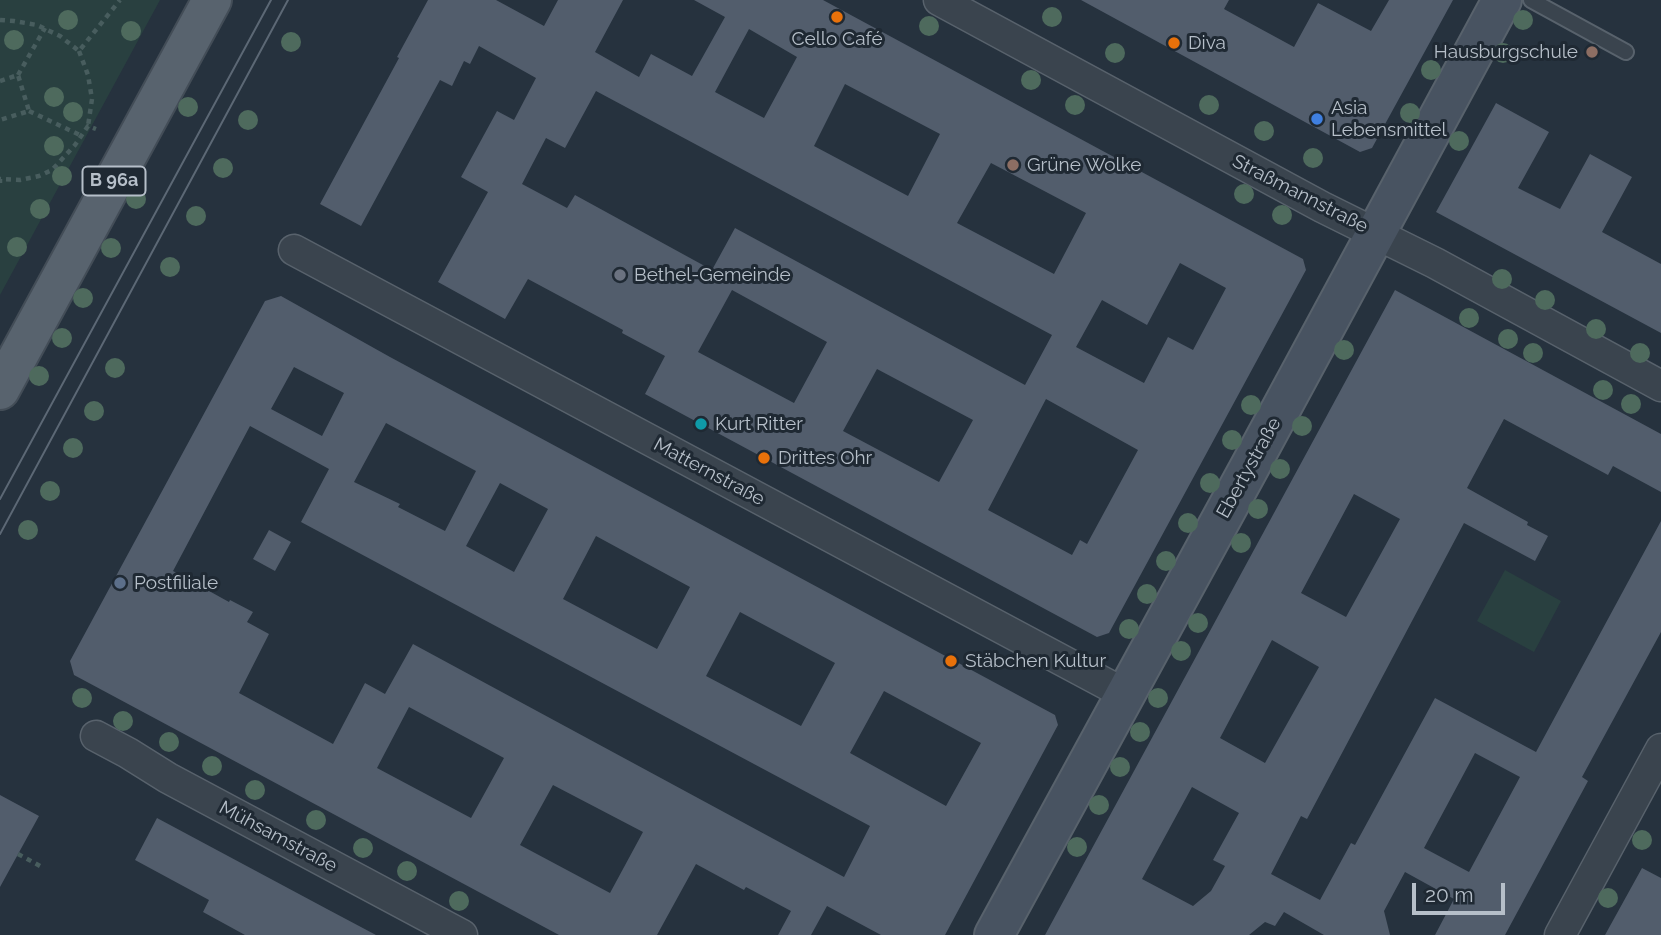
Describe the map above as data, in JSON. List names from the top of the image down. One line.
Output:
{"streets":{"main road":["B 96a"],"street":["Straßmannstraße","Ebertystraße","Matternstraße","Mühsamstraße"]},"crossings":[["Straßmannstraße","Ebertystraße"],["Ebertystraße","Matternstraße"]],"places":["Cello Café","Diva","Hausburgschule","Asia Lebensmittel","Grüne Wolke","Bethel-Gemeinde","Kurt Ritter","Drittes Ohr","Postfiliale","Stäbchen Kultur"],"scale_bar":"20 m"}
